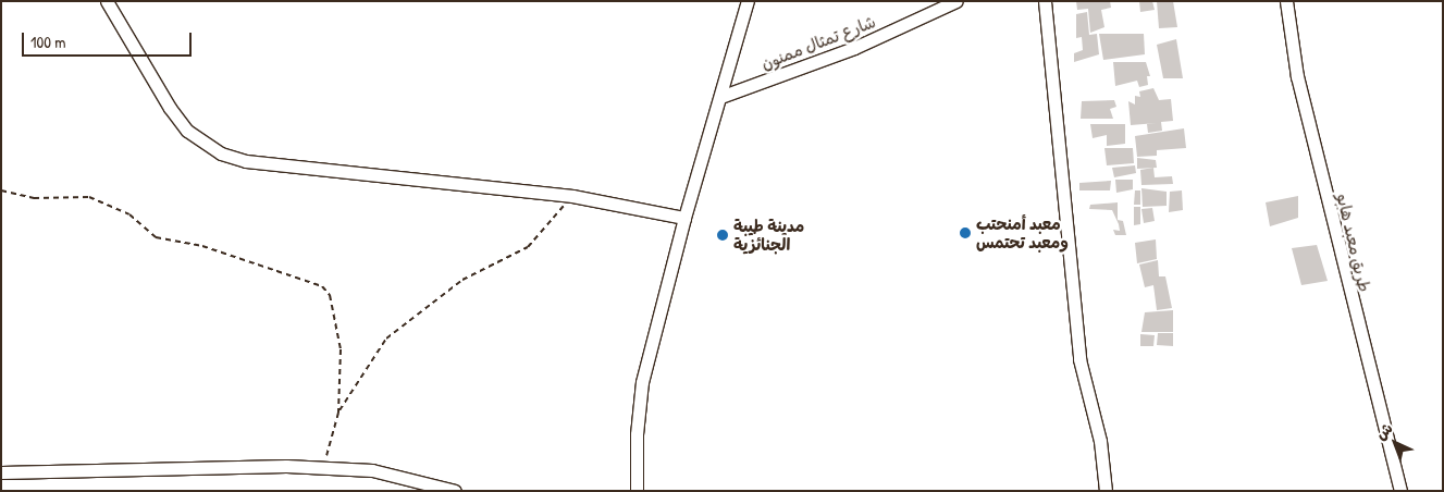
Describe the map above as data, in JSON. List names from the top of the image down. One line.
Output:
{"streets":{"street":["شارع تمثال ممنون","طريق معبد هابو"]},"places":["معبد أمنحتب ومعبد تحتمس","مدينة طيبة الجنائزية"],"scale_bar":"100 m","north":"top left"}
